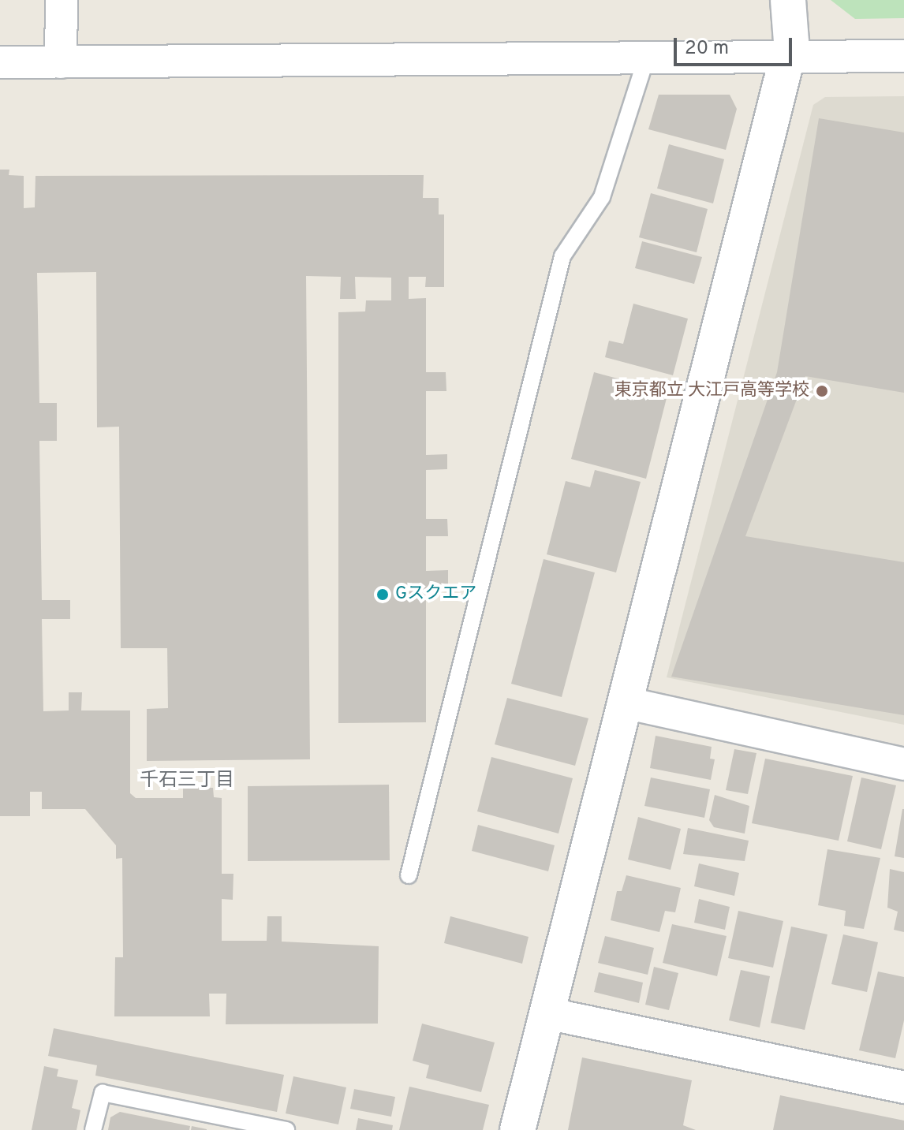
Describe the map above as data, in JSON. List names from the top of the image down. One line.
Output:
{"districts":["千石三丁目"],"places":["東京都立 大江戸高等学校","Gスクエア"],"scale_bar":"20 m"}
